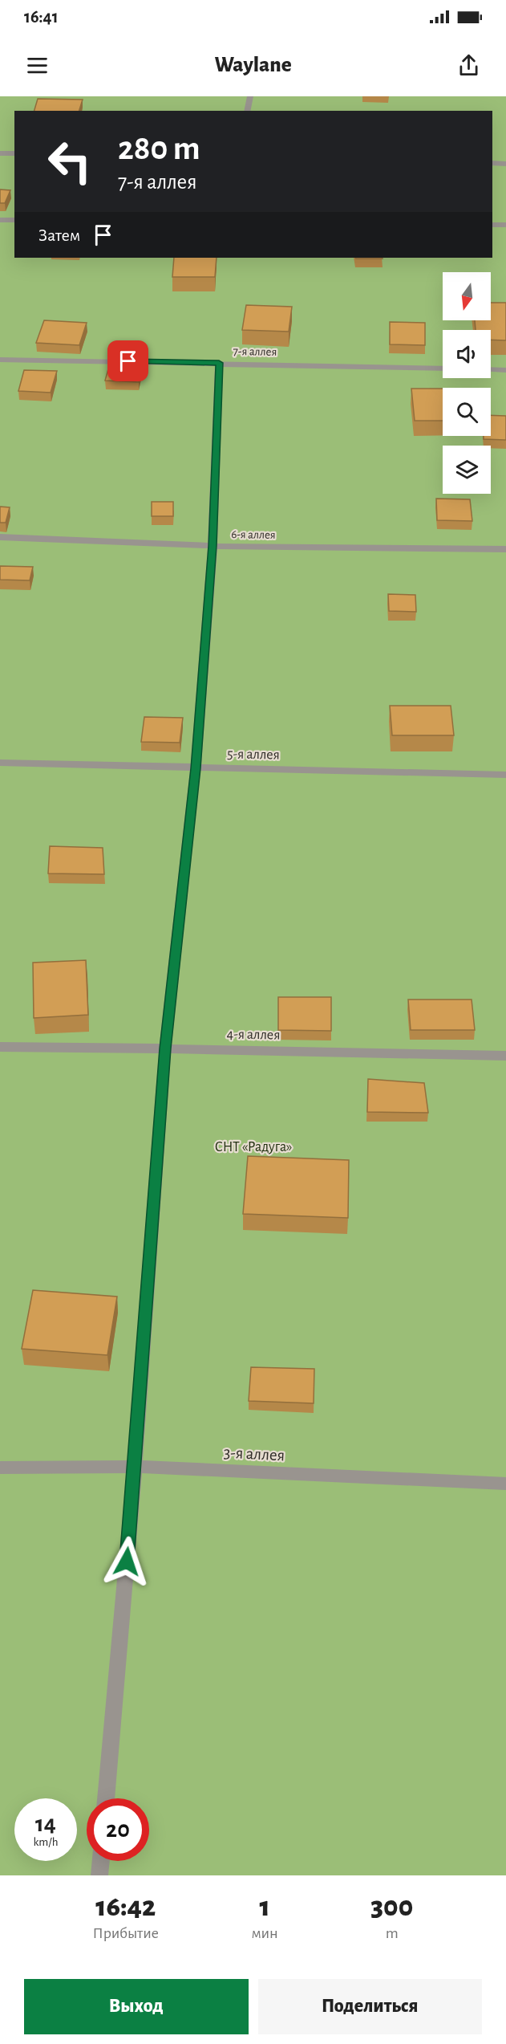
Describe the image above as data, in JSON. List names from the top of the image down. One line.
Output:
{"streets":{"lane":["7-я аллея","6-я аллея","5-я аллея","4-я аллея","3-я аллея"]},"parks":["СНТ «Радуга»"],"north":"bottom","page":{"status":"16:41","header":"Waylane","turn":["280 m","7-я аллея"],"then":"Затем","speed":"14 km/h","limit":"20","eta":["16:42","Прибытие","1","мин","300","m"],"buttons":["Выход","Поделиться"]}}
